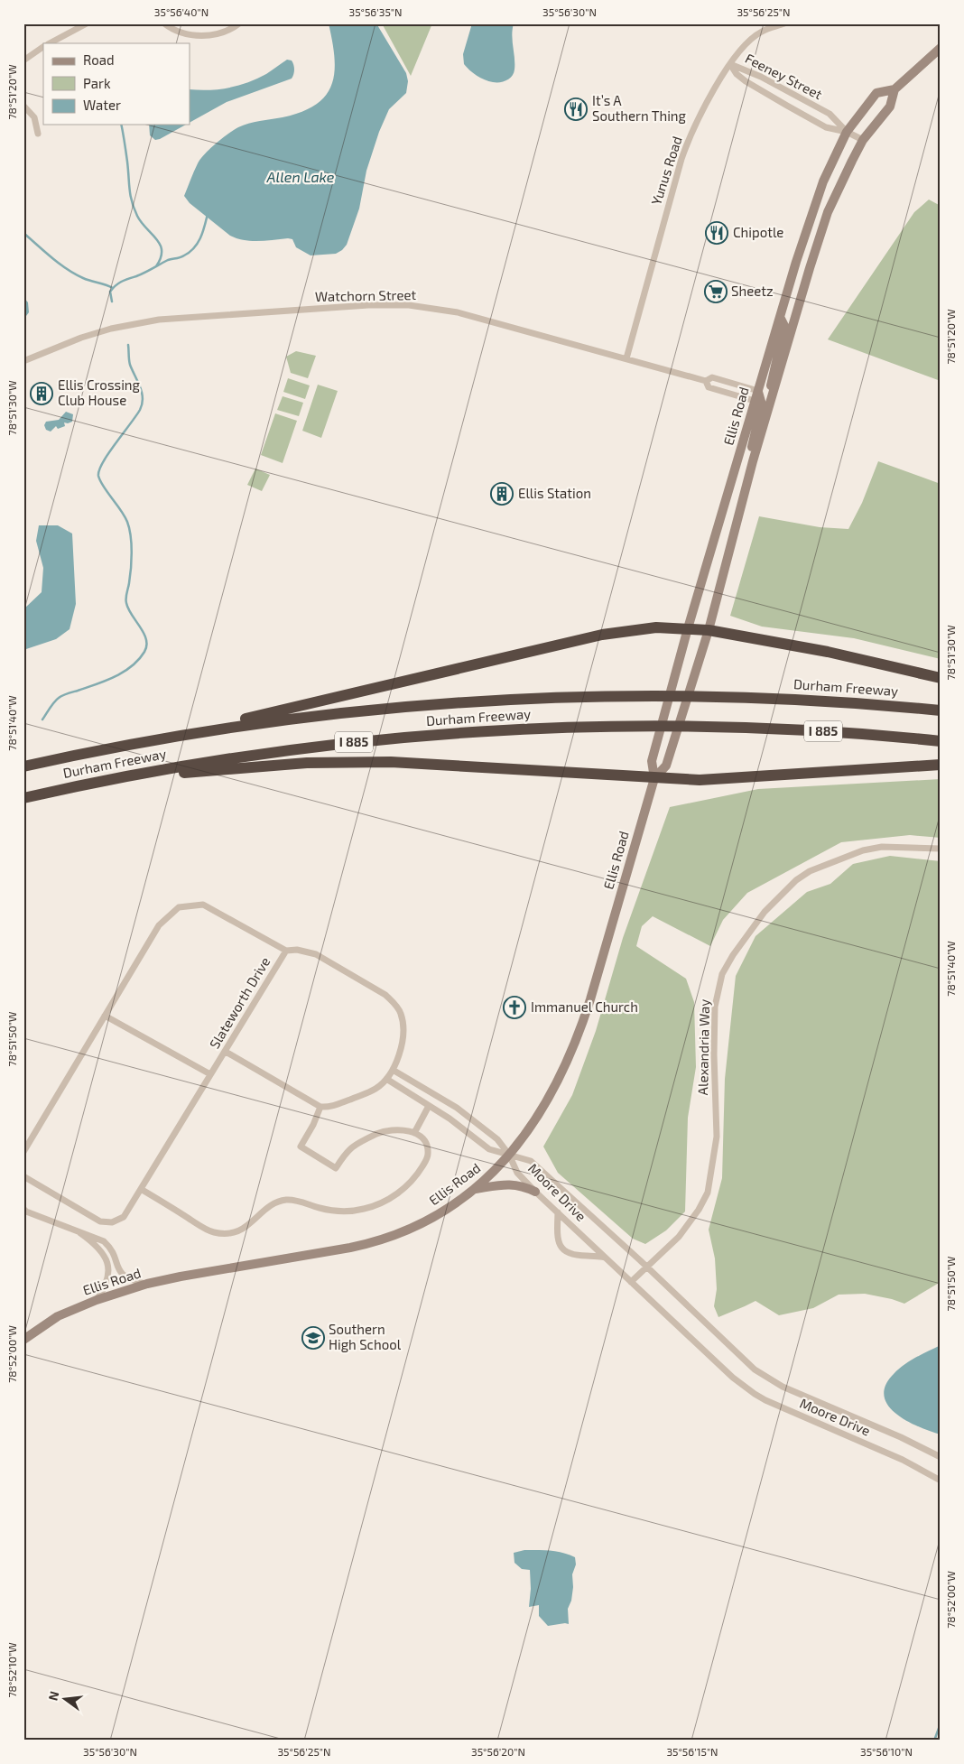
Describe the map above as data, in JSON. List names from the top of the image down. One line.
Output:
{"streets":{"highway":["Durham Freeway","I 885"],"main road":["Ellis Road"],"street":["Feeney Street","Yunus Road","Watchorn Street","Slateworth Drive","Alexandria Way","Moore Drive"]},"crossings":[["Feeney Street","Yunus Road"],["Feeney Street","Ellis Road"],["Yunus Road","Watchorn Street"],["Watchorn Street","Ellis Road"],["Ellis Road","Moore Drive"],["Alexandria Way","Moore Drive"]],"water":["Allen Lake"],"places":{"restaurant":["It’s A Southern Thing","Chipotle"],"supermarket":["Sheetz"],"building":["Ellis Crossing Club House","Ellis Station"],"church":["Immanuel Church"],"school or university":["Southern High School"]},"legend":["Road","Park","Water"],"north":"left","coordinates":["35°56'40\"N","35°56'35\"N","35°56'30\"N","35°56'25\"N","78°51'20\"W","78°51'30\"W","78°51'40\"W","78°51'50\"W","78°52'00\"W","78°52'10\"W","35°56'20\"N","35°56'15\"N","35°56'10\"N"]}
